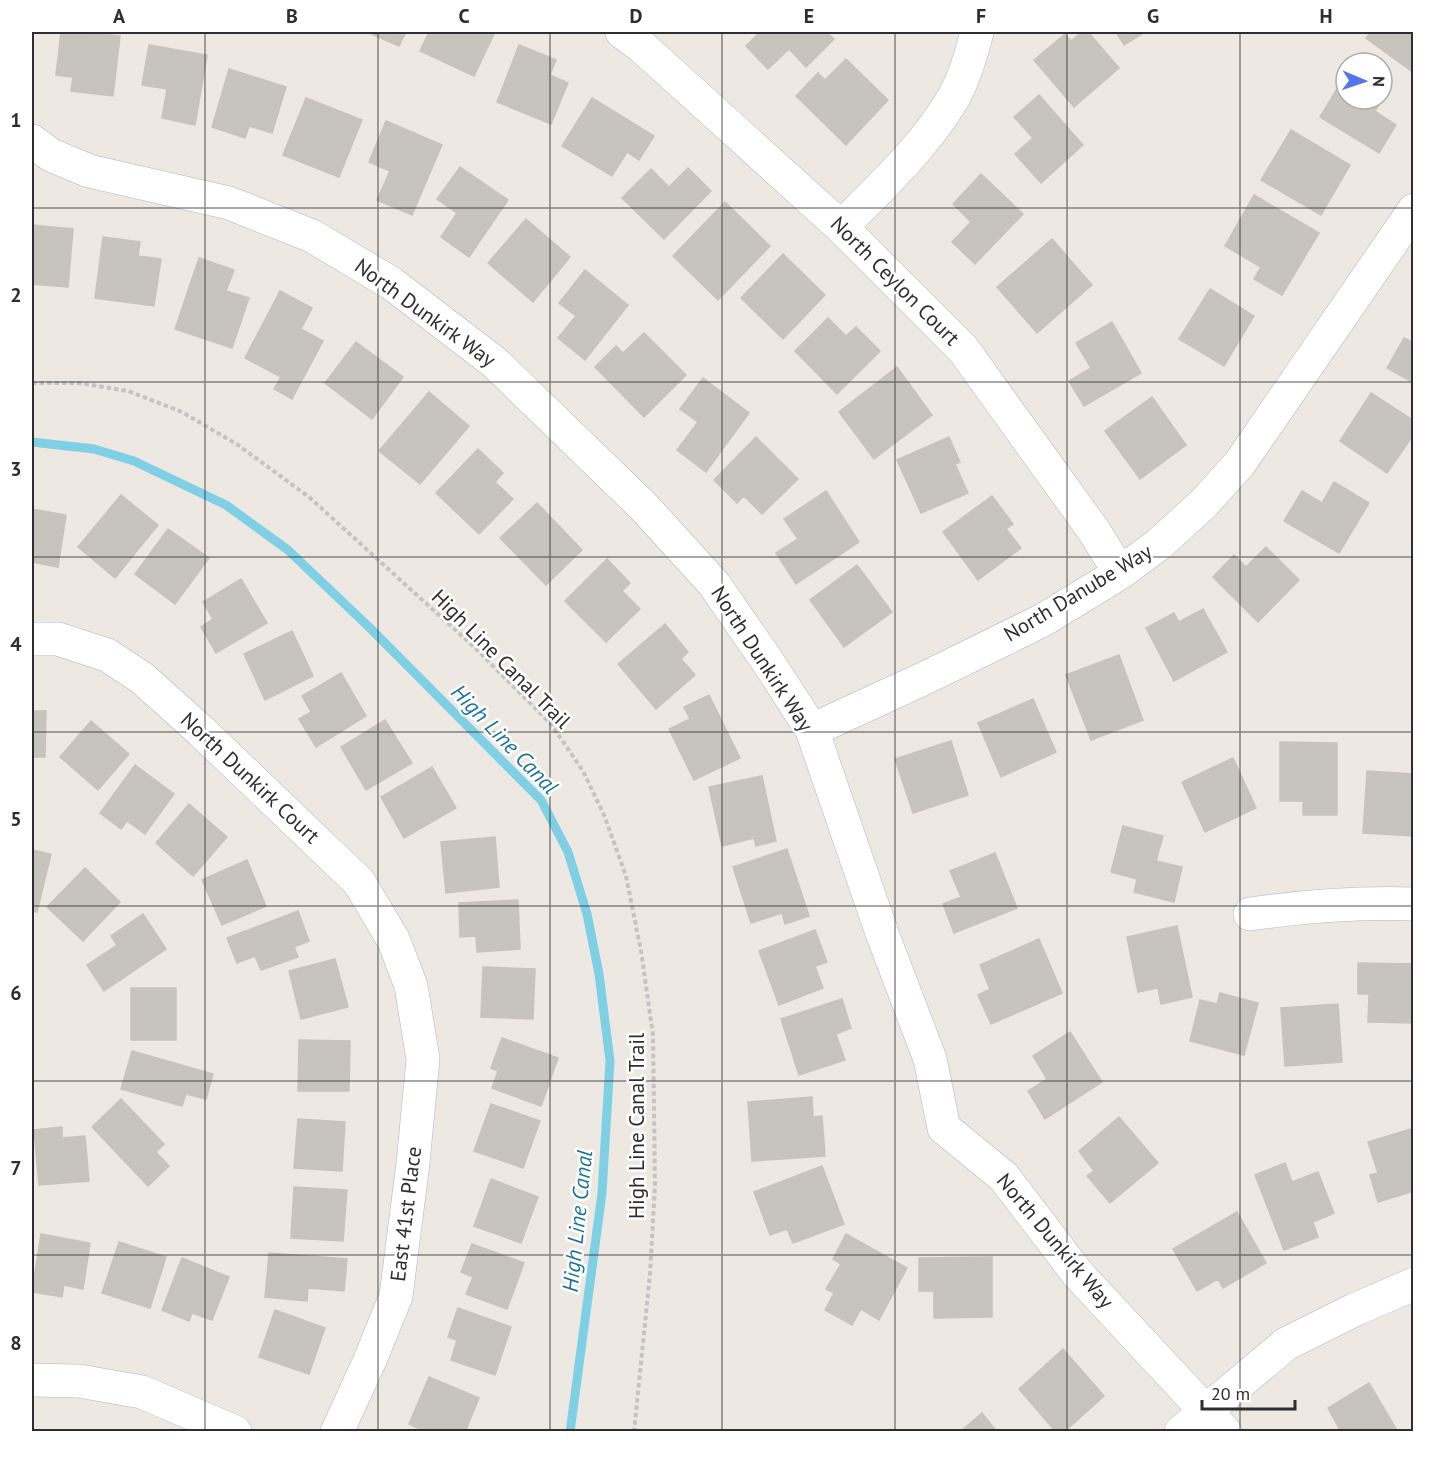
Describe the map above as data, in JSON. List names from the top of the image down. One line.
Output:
{"streets":{"street":["North Ceylon Court","North Dunkirk Way","North Danube Way","North Dunkirk Court","East 41st Place"],"path":["High Line Canal Trail"]},"crossings":[["North Ceylon Court","North Danube Way"],["North Dunkirk Way","North Danube Way"],["North Dunkirk Court","East 41st Place"]],"water":["High Line Canal"],"scale_bar":"20 m","north":"right","grid":{"columns":["A","B","C","D","E","F","G","H"],"rows":["1","2","3","4","5","6","7","8"]}}
